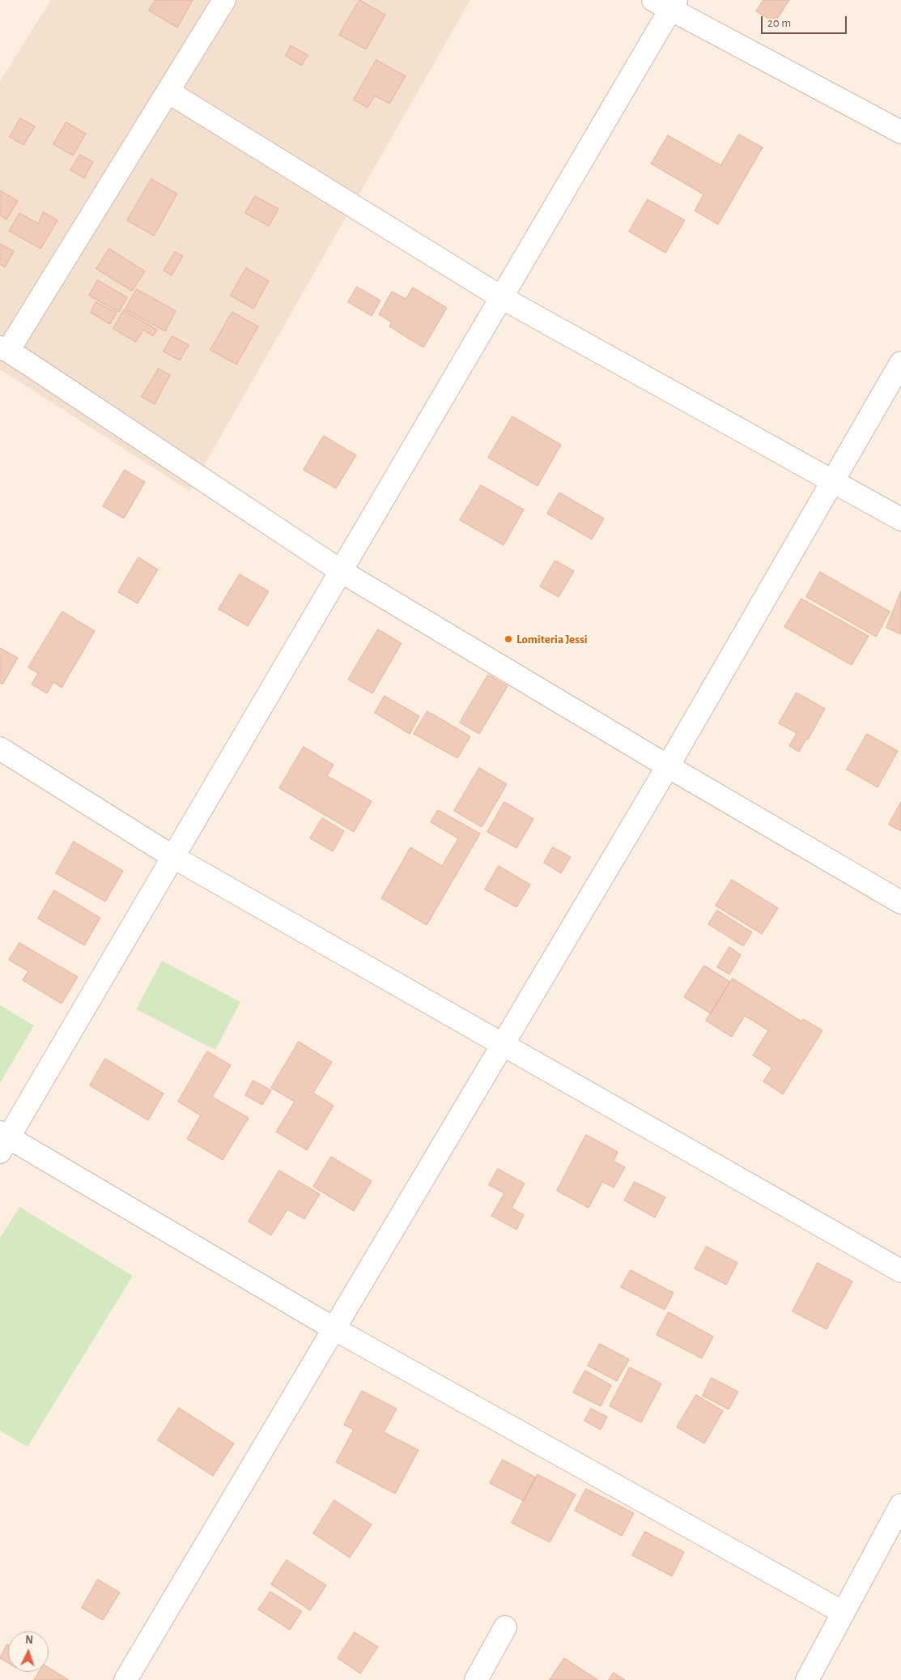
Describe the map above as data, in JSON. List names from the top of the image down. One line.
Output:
{"places":["Lomiteria Jessi"],"scale_bar":"20 m","north":"top"}
